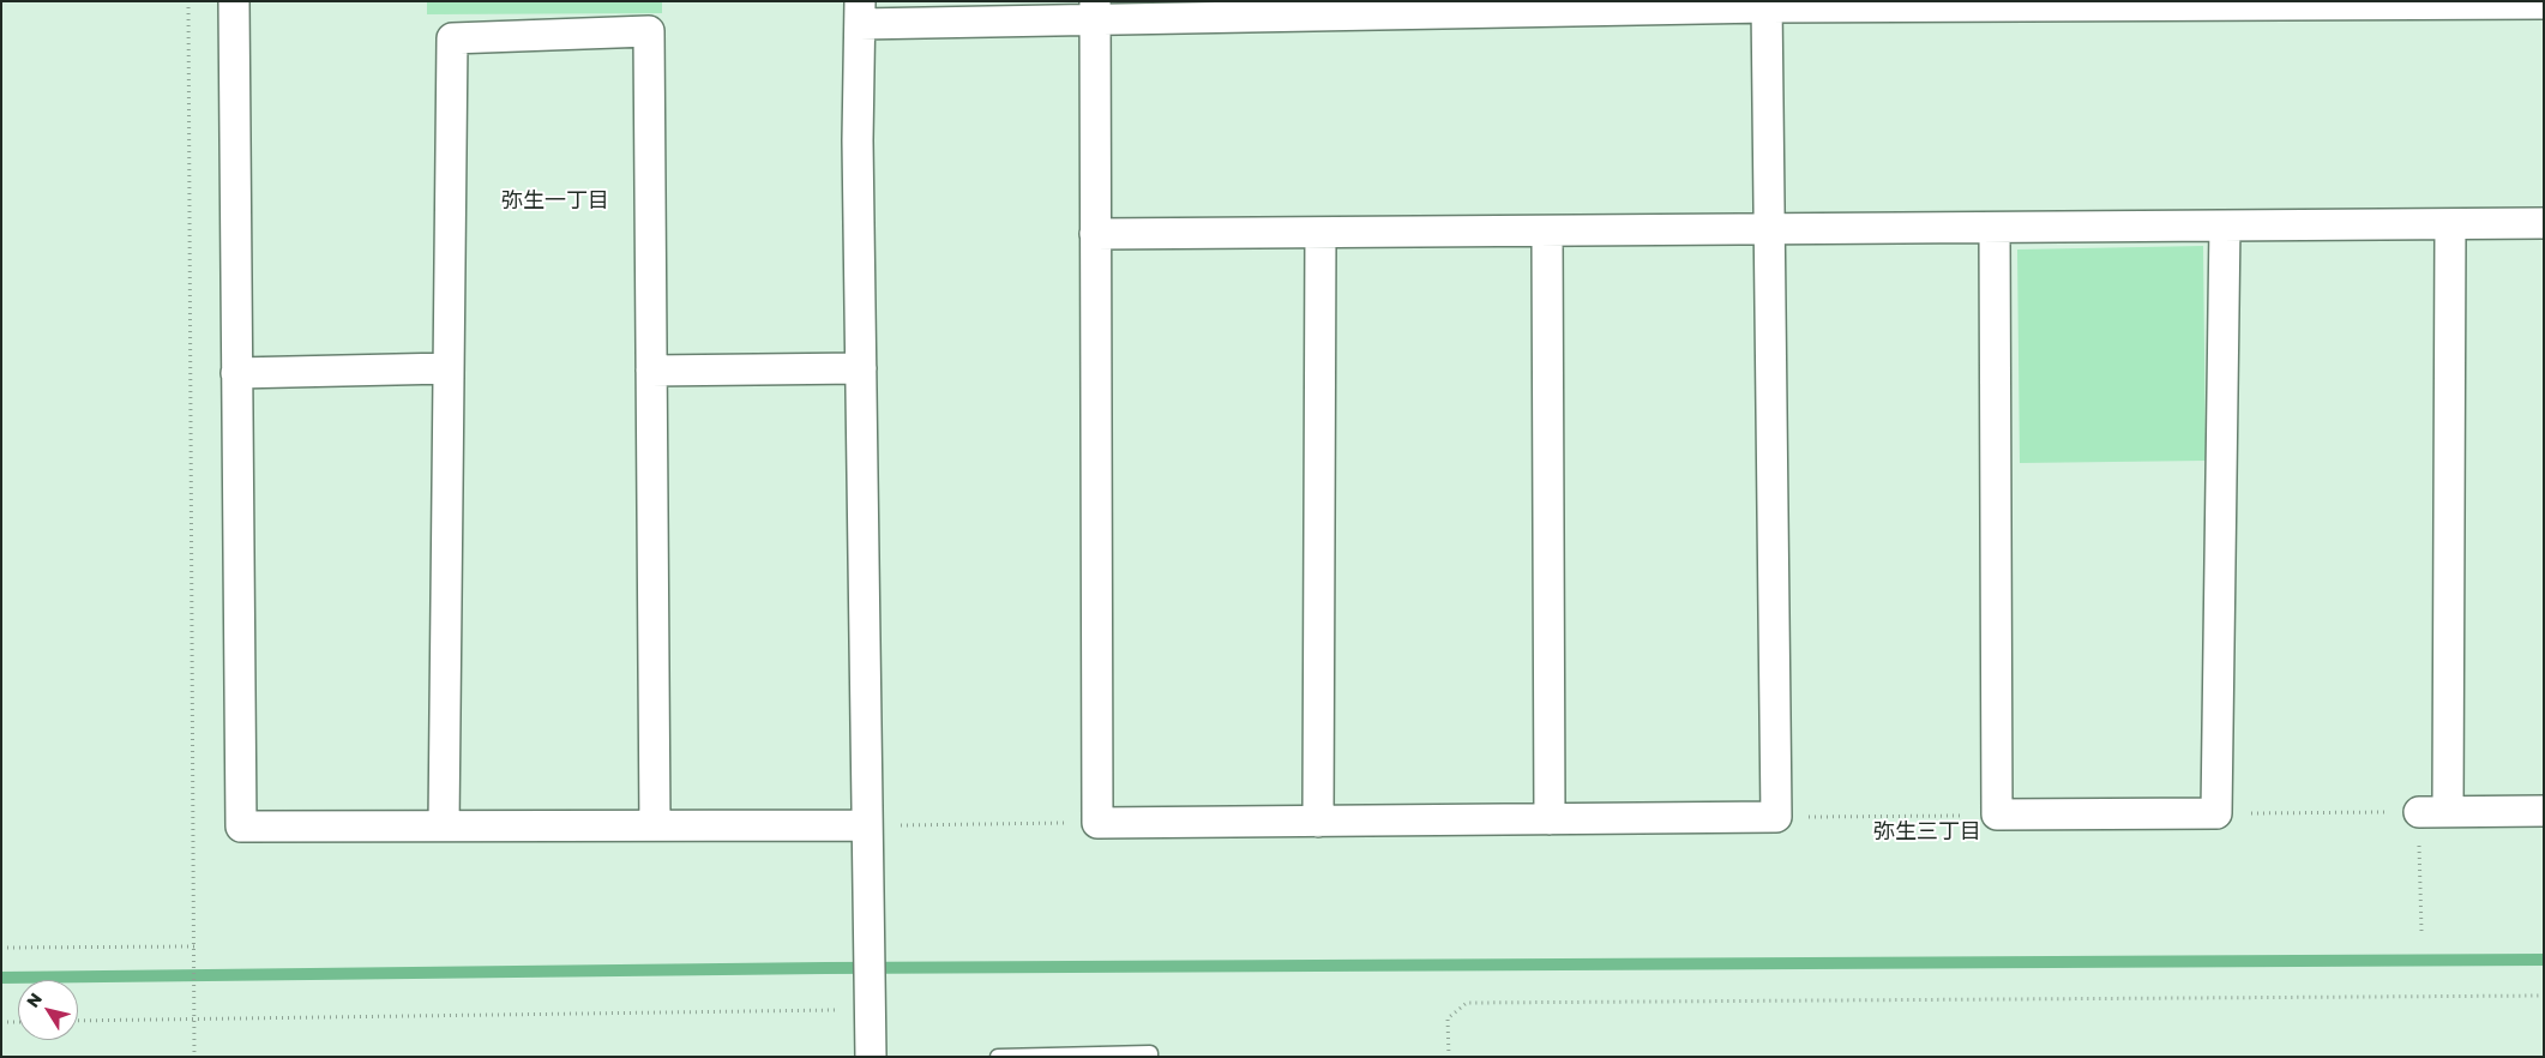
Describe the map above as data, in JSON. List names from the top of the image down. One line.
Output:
{"districts":["弥生一丁目","弥生三丁目"],"north":"top left"}
